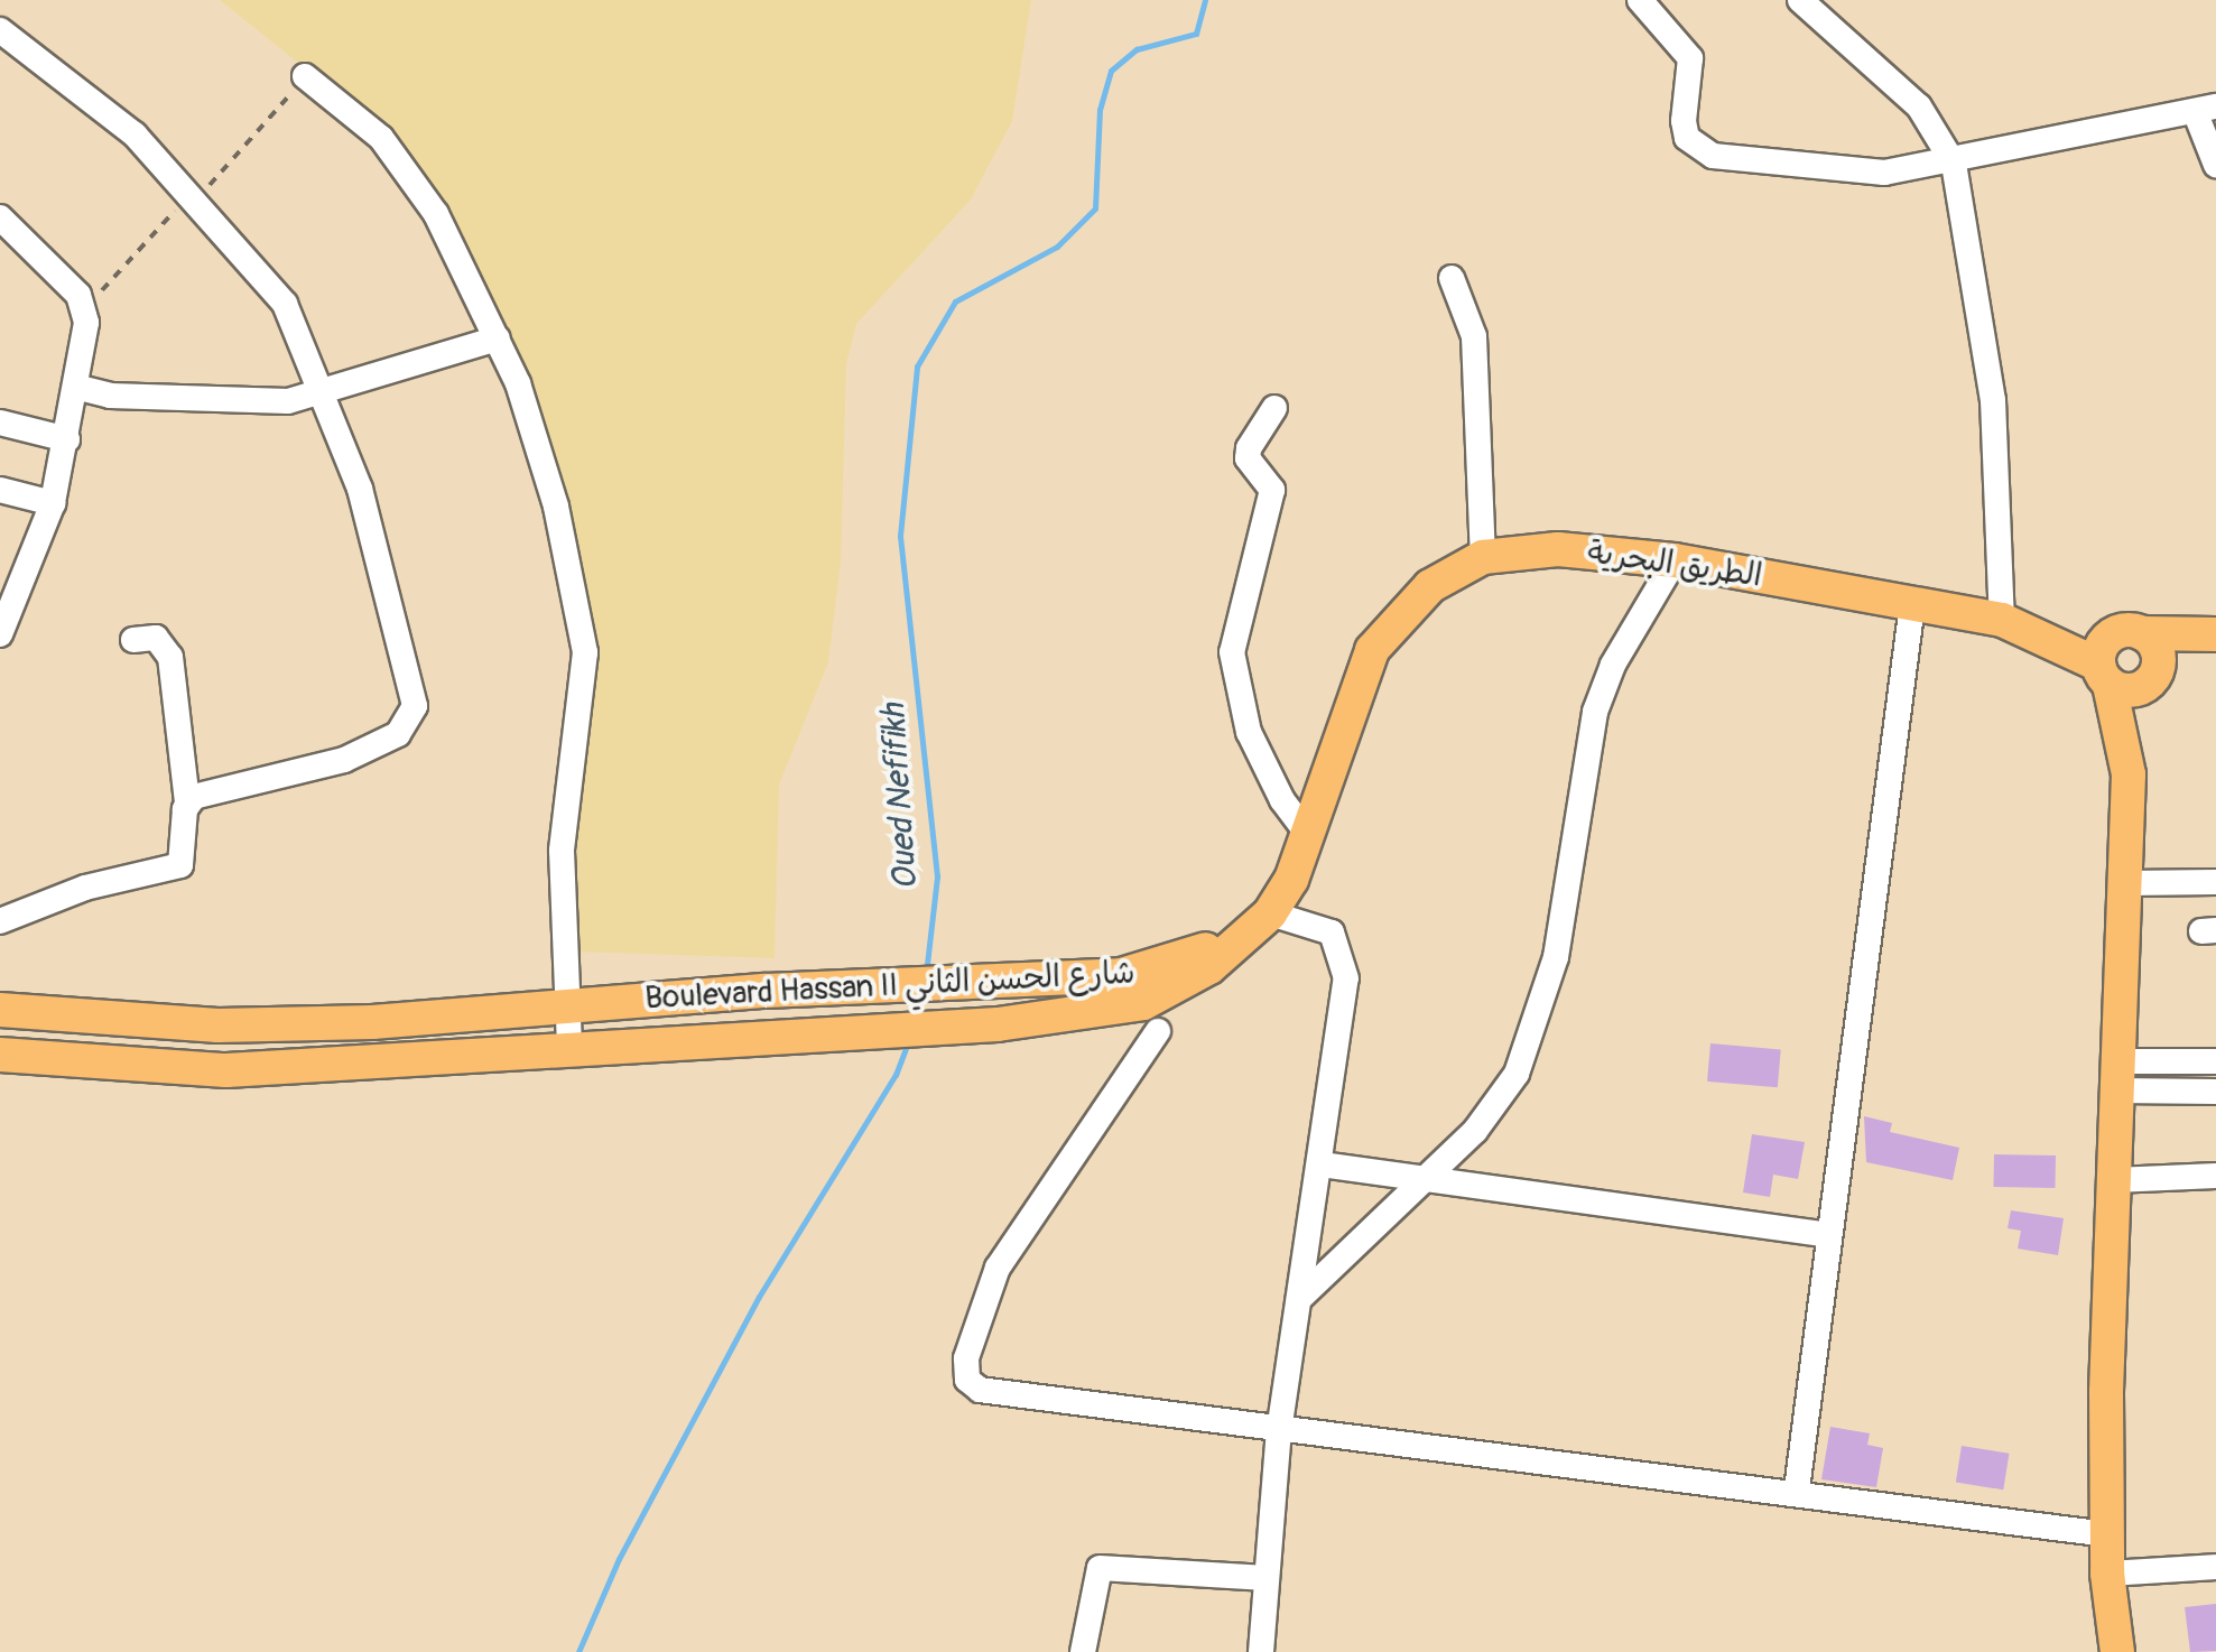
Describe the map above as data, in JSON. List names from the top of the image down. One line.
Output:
{"streets":{"main road":["الطريق البحرية","Boulevard Hassan II شارع الحسن الثاني"]},"crossings":[["الطريق البحرية","Boulevard Hassan II شارع الحسن الثاني"]],"water":["Oued Nefifikh"]}
